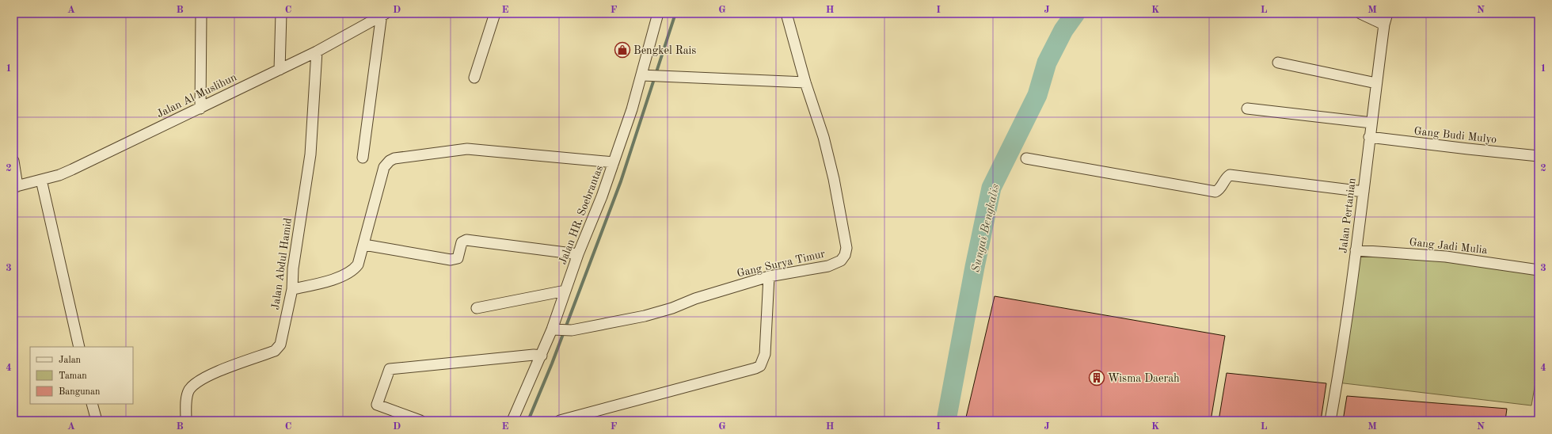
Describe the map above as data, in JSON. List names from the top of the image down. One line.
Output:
{"streets":{"street":["Jalan Al Muslihun","Gang Budi Mulyo","Jalan HR. Soebrantas","Jalan Pertanian","Gang Jadi Mulia","Gang Surya Timur","Jalan Abdul Hamid"]},"crossings":[["Jalan Al Muslihun","Jalan Abdul Hamid"],["Gang Budi Mulyo","Jalan Pertanian"],["Jalan HR. Soebrantas","Gang Surya Timur"],["Jalan Pertanian","Gang Jadi Mulia"]],"water":["Sungai Bengkalis"],"places":{"shop":["Bengkel Rais"],"building":["Wisma Daerah"]},"legend":["Jalan","Taman","Bangunan"],"grid":{"columns":["A","B","C","D","E","F","G","H","I","J","K","L","M","N"],"rows":["1","2","3","4"]}}
